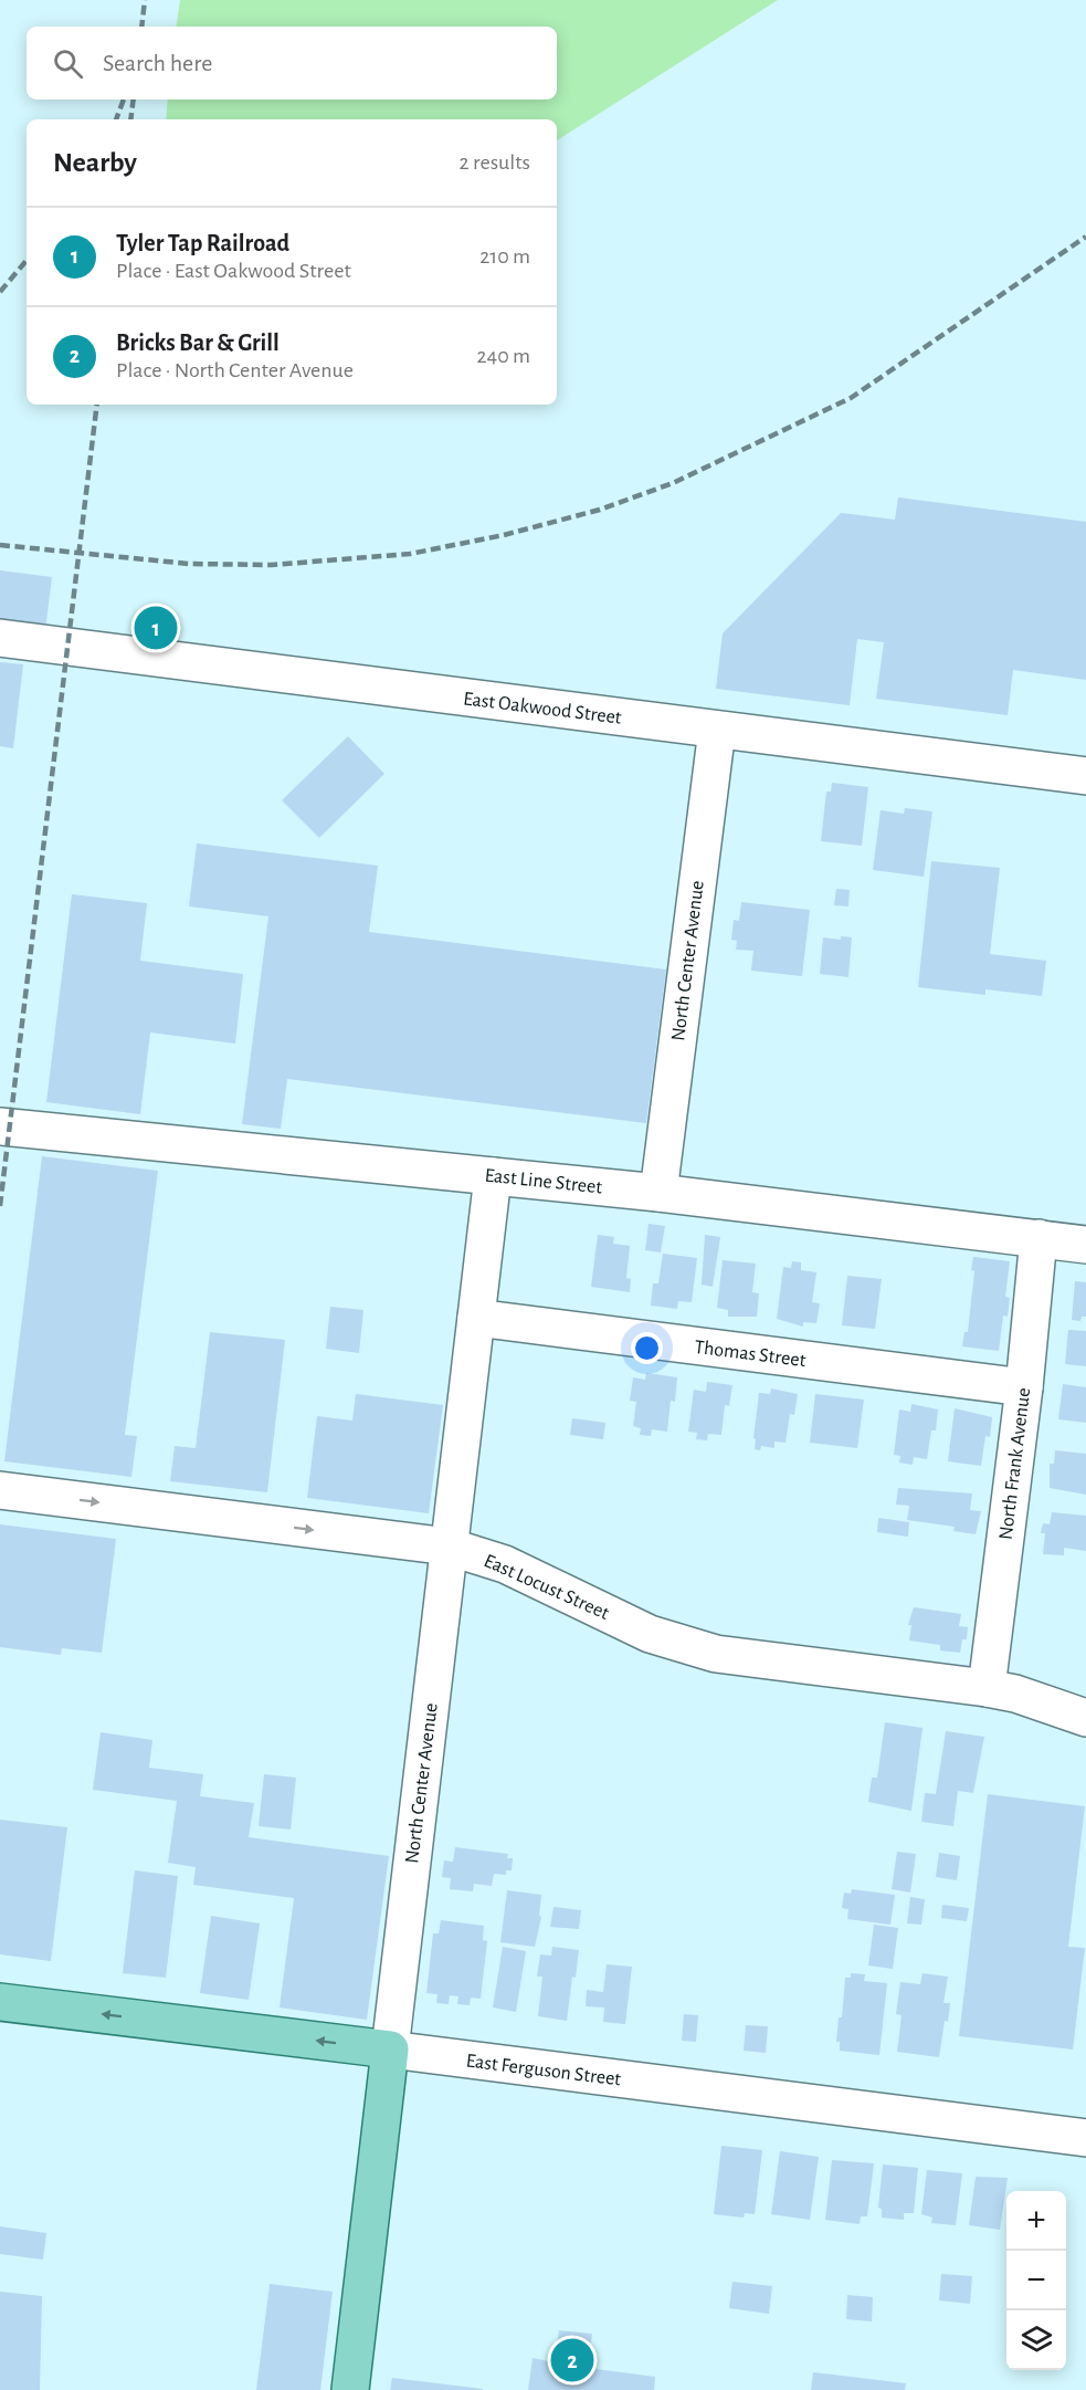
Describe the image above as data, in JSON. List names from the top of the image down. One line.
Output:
{"streets":{"main road":["North Center Avenue","East Ferguson Street"],"street":["East Oakwood Street","East Line Street","Thomas Street","North Frank Avenue","East Locust Street"]},"crossings":[["East Oakwood Street","North Center Avenue"],["North Center Avenue","East Line Street"],["North Center Avenue","Thomas Street"],["North Center Avenue","East Locust Street"],["North Center Avenue","East Ferguson Street"],["East Line Street","North Frank Avenue"],["Thomas Street","North Frank Avenue"],["North Frank Avenue","East Locust Street"]],"one_way":["East Locust Street","East Ferguson Street"],"page":{"search":"Search here","heading":["Nearby","2 results"],"list":[{"mark":"1","name":"Tyler Tap Railroad","note":"Place · East Oakwood Street","value":"210 m"},{"mark":"2","name":"Bricks Bar & Grill","note":"Place · North Center Avenue","value":"240 m"}],"pins":["1","2"],"map_buttons":["+","−"]}}
